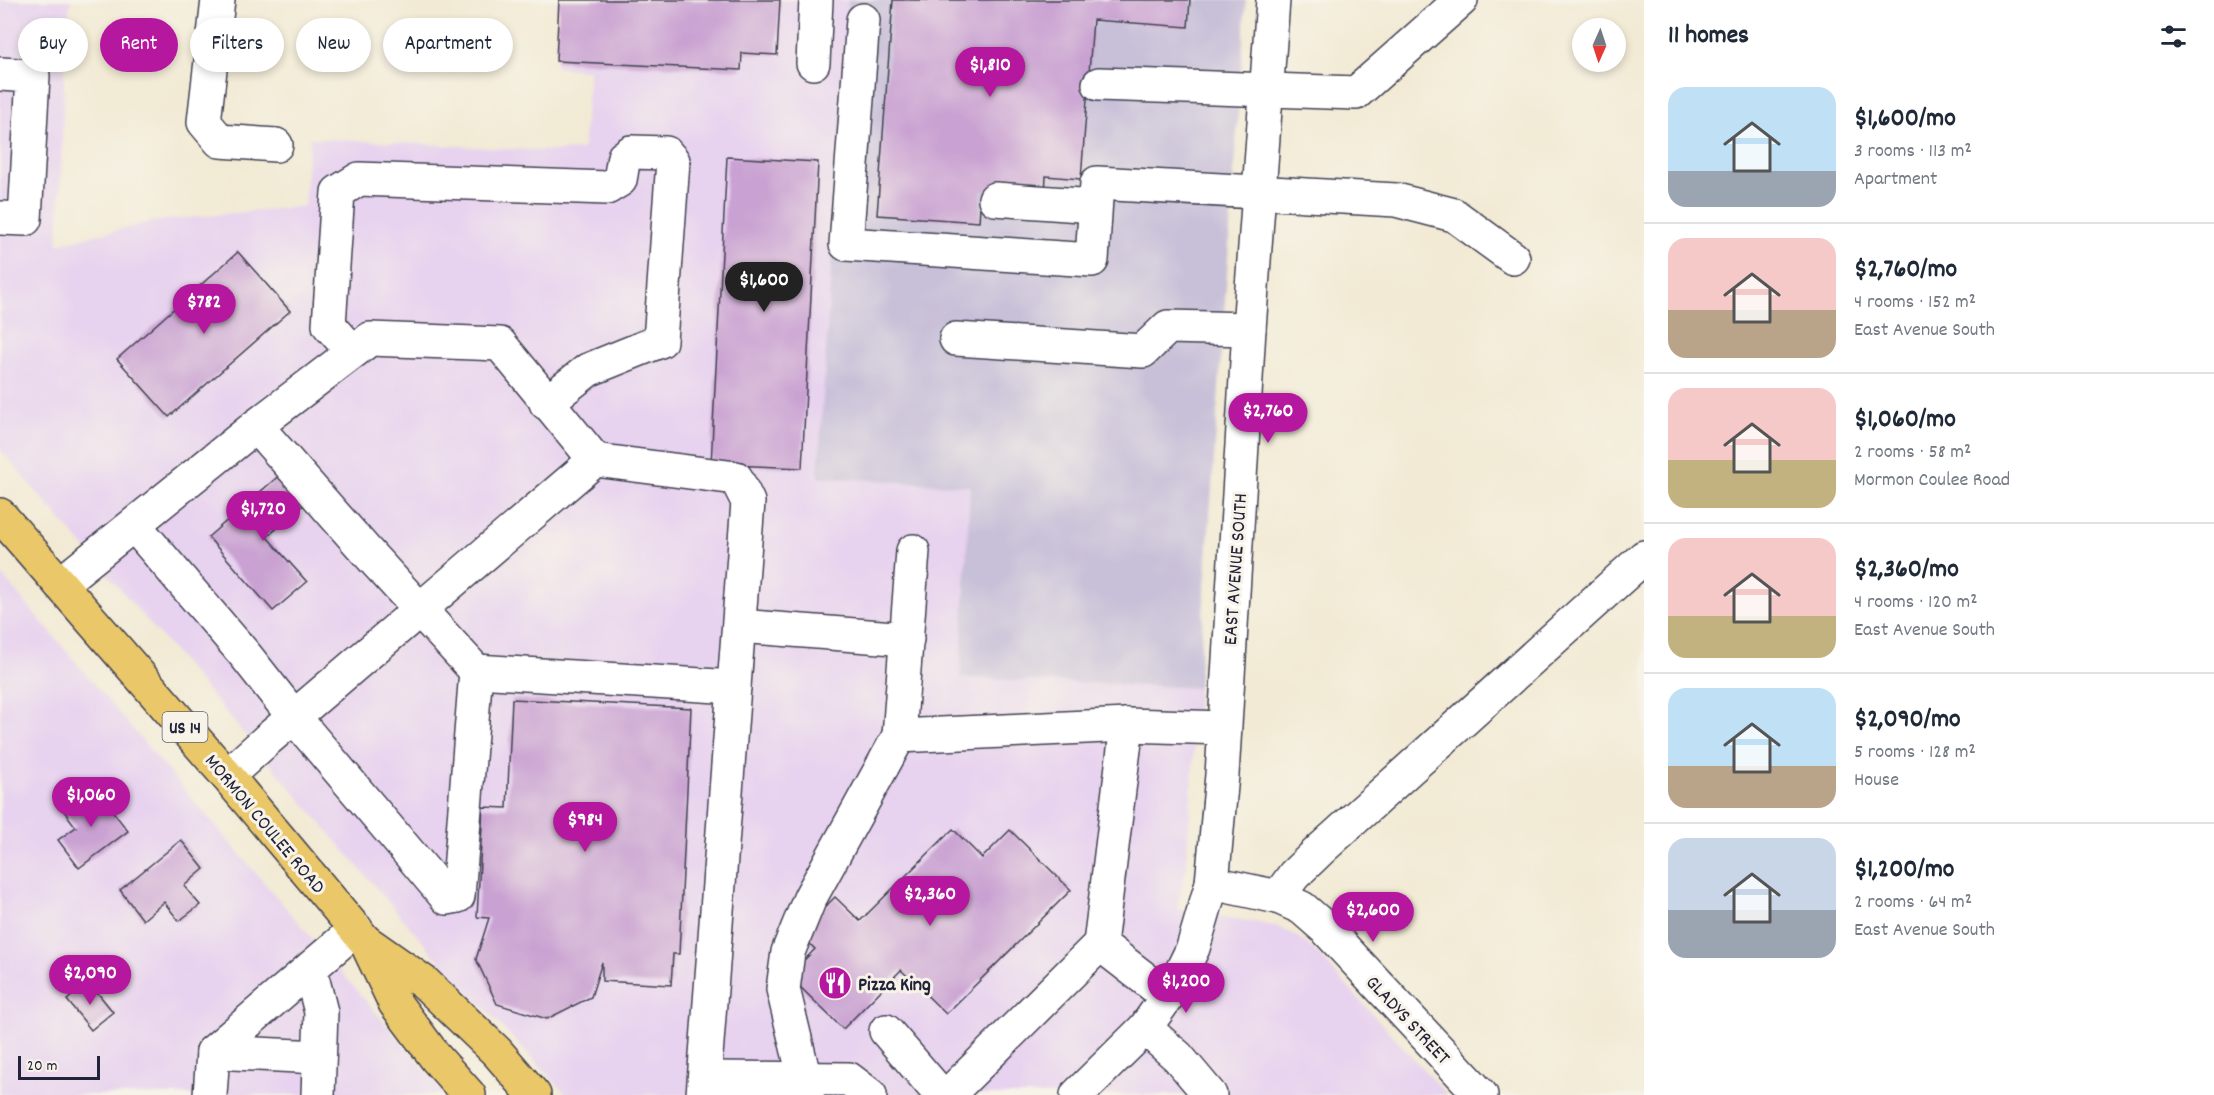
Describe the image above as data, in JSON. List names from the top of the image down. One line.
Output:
{"streets":{"highway":["US 14","MORMON COULEE ROAD"],"street":["EAST AVENUE SOUTH","GLADYS STREET"]},"crossings":[["EAST AVENUE SOUTH","GLADYS STREET"]],"places":{"restaurant":["Pizza King"]},"scale_bar":"20 m","north":"bottom","page":{"heading":"11 homes","chip":["Buy","Rent","Filters","New","Apartment"],"price":["$1,810","$1,600","$782","$2,760","$1,720","$1,060","$984","$2,360","$2,600","$2,090","$1,200"],"list":[{"name":"$1,600/mo","note":"3 rooms · 113 m² · Apartment"},{"name":"$2,760/mo","note":"4 rooms · 152 m² · East Avenue South"},{"name":"$1,060/mo","note":"2 rooms · 58 m² · Mormon Coulee Road"},{"name":"$2,360/mo","note":"4 rooms · 120 m² · East Avenue South"},{"name":"$2,090/mo","note":"5 rooms · 128 m² · House"},{"name":"$1,200/mo","note":"2 rooms · 64 m² · East Avenue South"}],"scale":"20 m"}}
